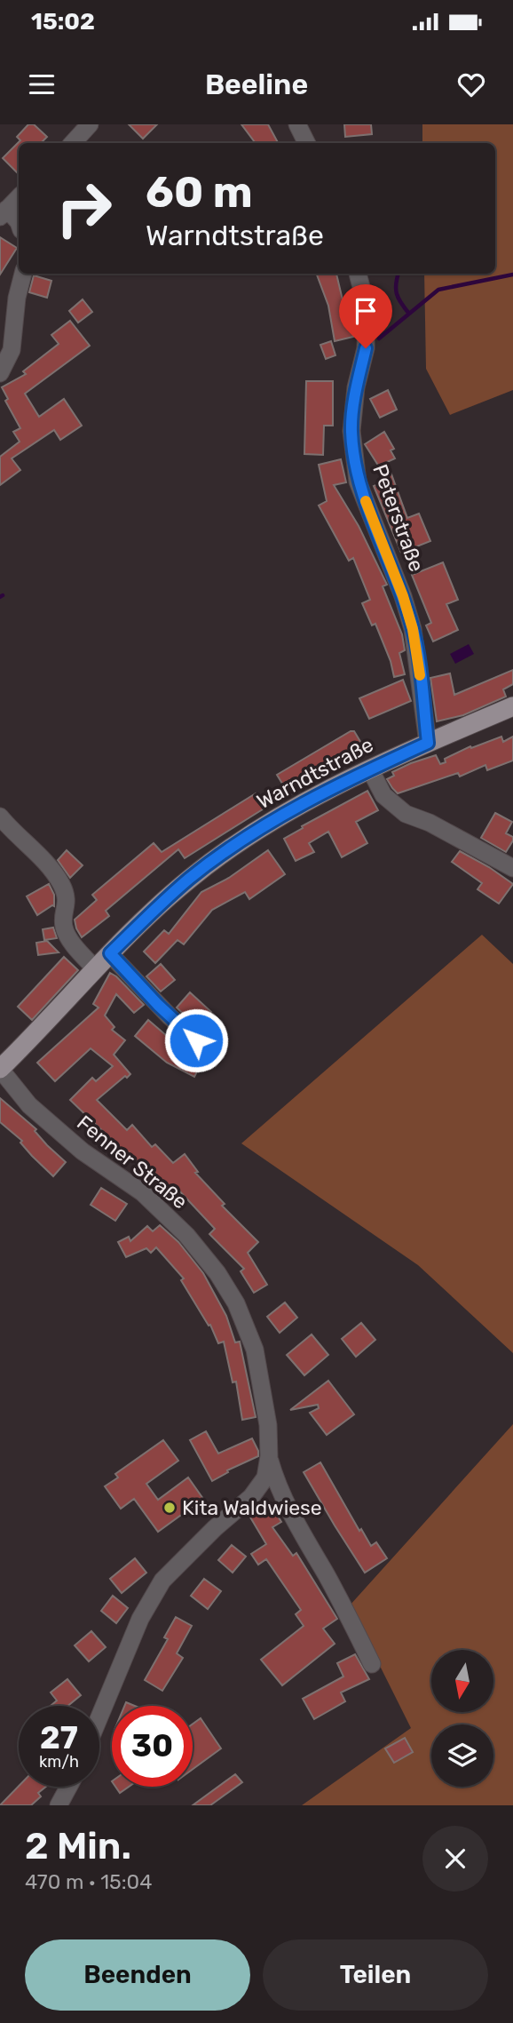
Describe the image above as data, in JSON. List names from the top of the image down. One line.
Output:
{"streets":{"main road":["Warndtstraße"],"street":["Peterstraße","Fenner Straße"]},"crossings":[["Peterstraße","Warndtstraße"],["Warndtstraße","Fenner Straße"]],"places":["Kita Waldwiese"],"north":"bottom","page":{"status":"15:02","header":"Beeline","turn":["60 m","Warndtstraße"],"speed":"27 km/h","limit":"30","heading":["2 Min.","470 m · 15:04"],"buttons":["Beenden","Teilen"]}}
